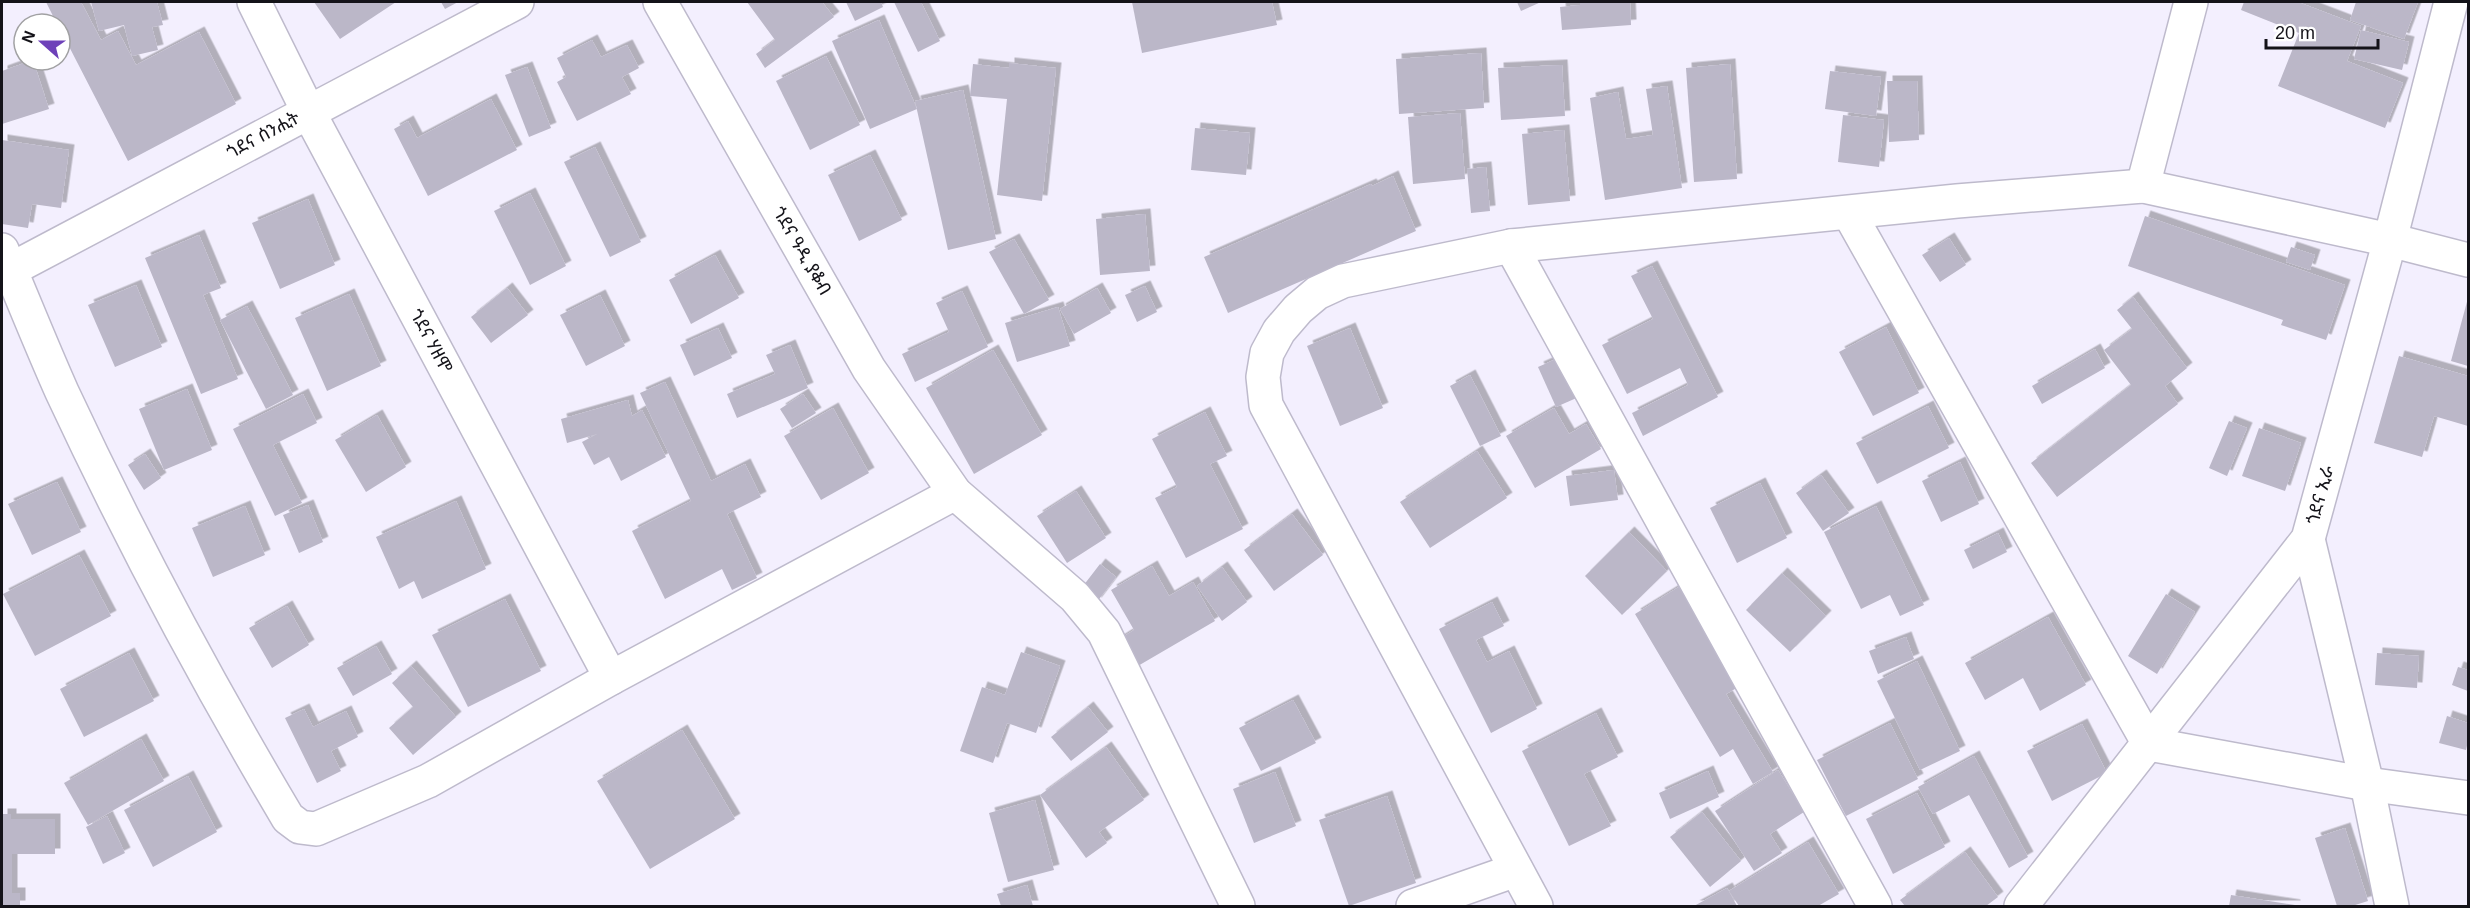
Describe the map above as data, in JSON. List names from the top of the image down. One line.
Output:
{"streets":{"street":["ጎደና ሰንሒት","ጎደና ዓዲ ያቆብ","ጎደና ሃዘሞ","ጎደና ኢራ"]},"crossings":[["ጎደና ሰንሒት","ጎደና ሃዘሞ"]],"scale_bar":"20 m","north":"left"}
